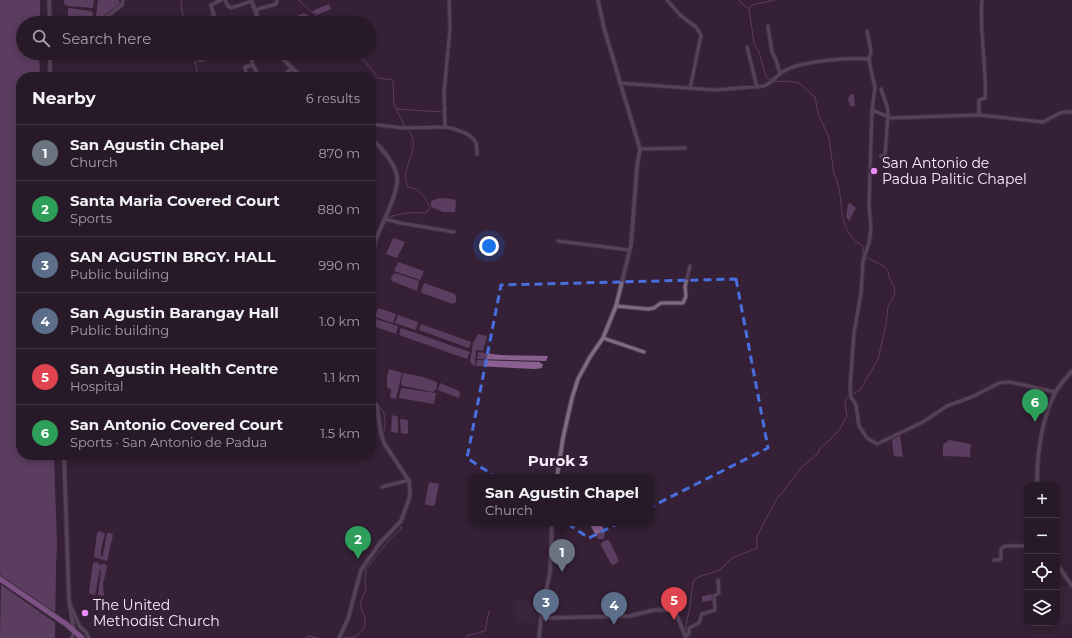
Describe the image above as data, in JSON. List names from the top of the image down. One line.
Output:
{"districts":["Purok 3"],"places":["San Antonio de Padua Palitic Chapel","The United Methodist Church"],"page":{"search":"Search here","heading":["Nearby","6 results"],"list":[{"mark":"1","name":"San Agustin Chapel","note":"Church","value":"870 m"},{"mark":"2","name":"Santa Maria Covered Court","note":"Sports","value":"880 m"},{"mark":"3","name":"SAN AGUSTIN BRGY. HALL","note":"Public building","value":"990 m"},{"mark":"4","name":"San Agustin Barangay Hall","note":"Public building","value":"1.0 km"},{"mark":"5","name":"San Agustin Health Centre","note":"Hospital","value":"1.1 km"},{"mark":"6","name":"San Antonio Covered Court","note":"Sports · San Antonio de Padua","value":"1.5 km"}],"pins":["6","2","1","5","3","4"],"popup":["San Agustin Chapel","Church"],"map_buttons":["+","−"]}}
